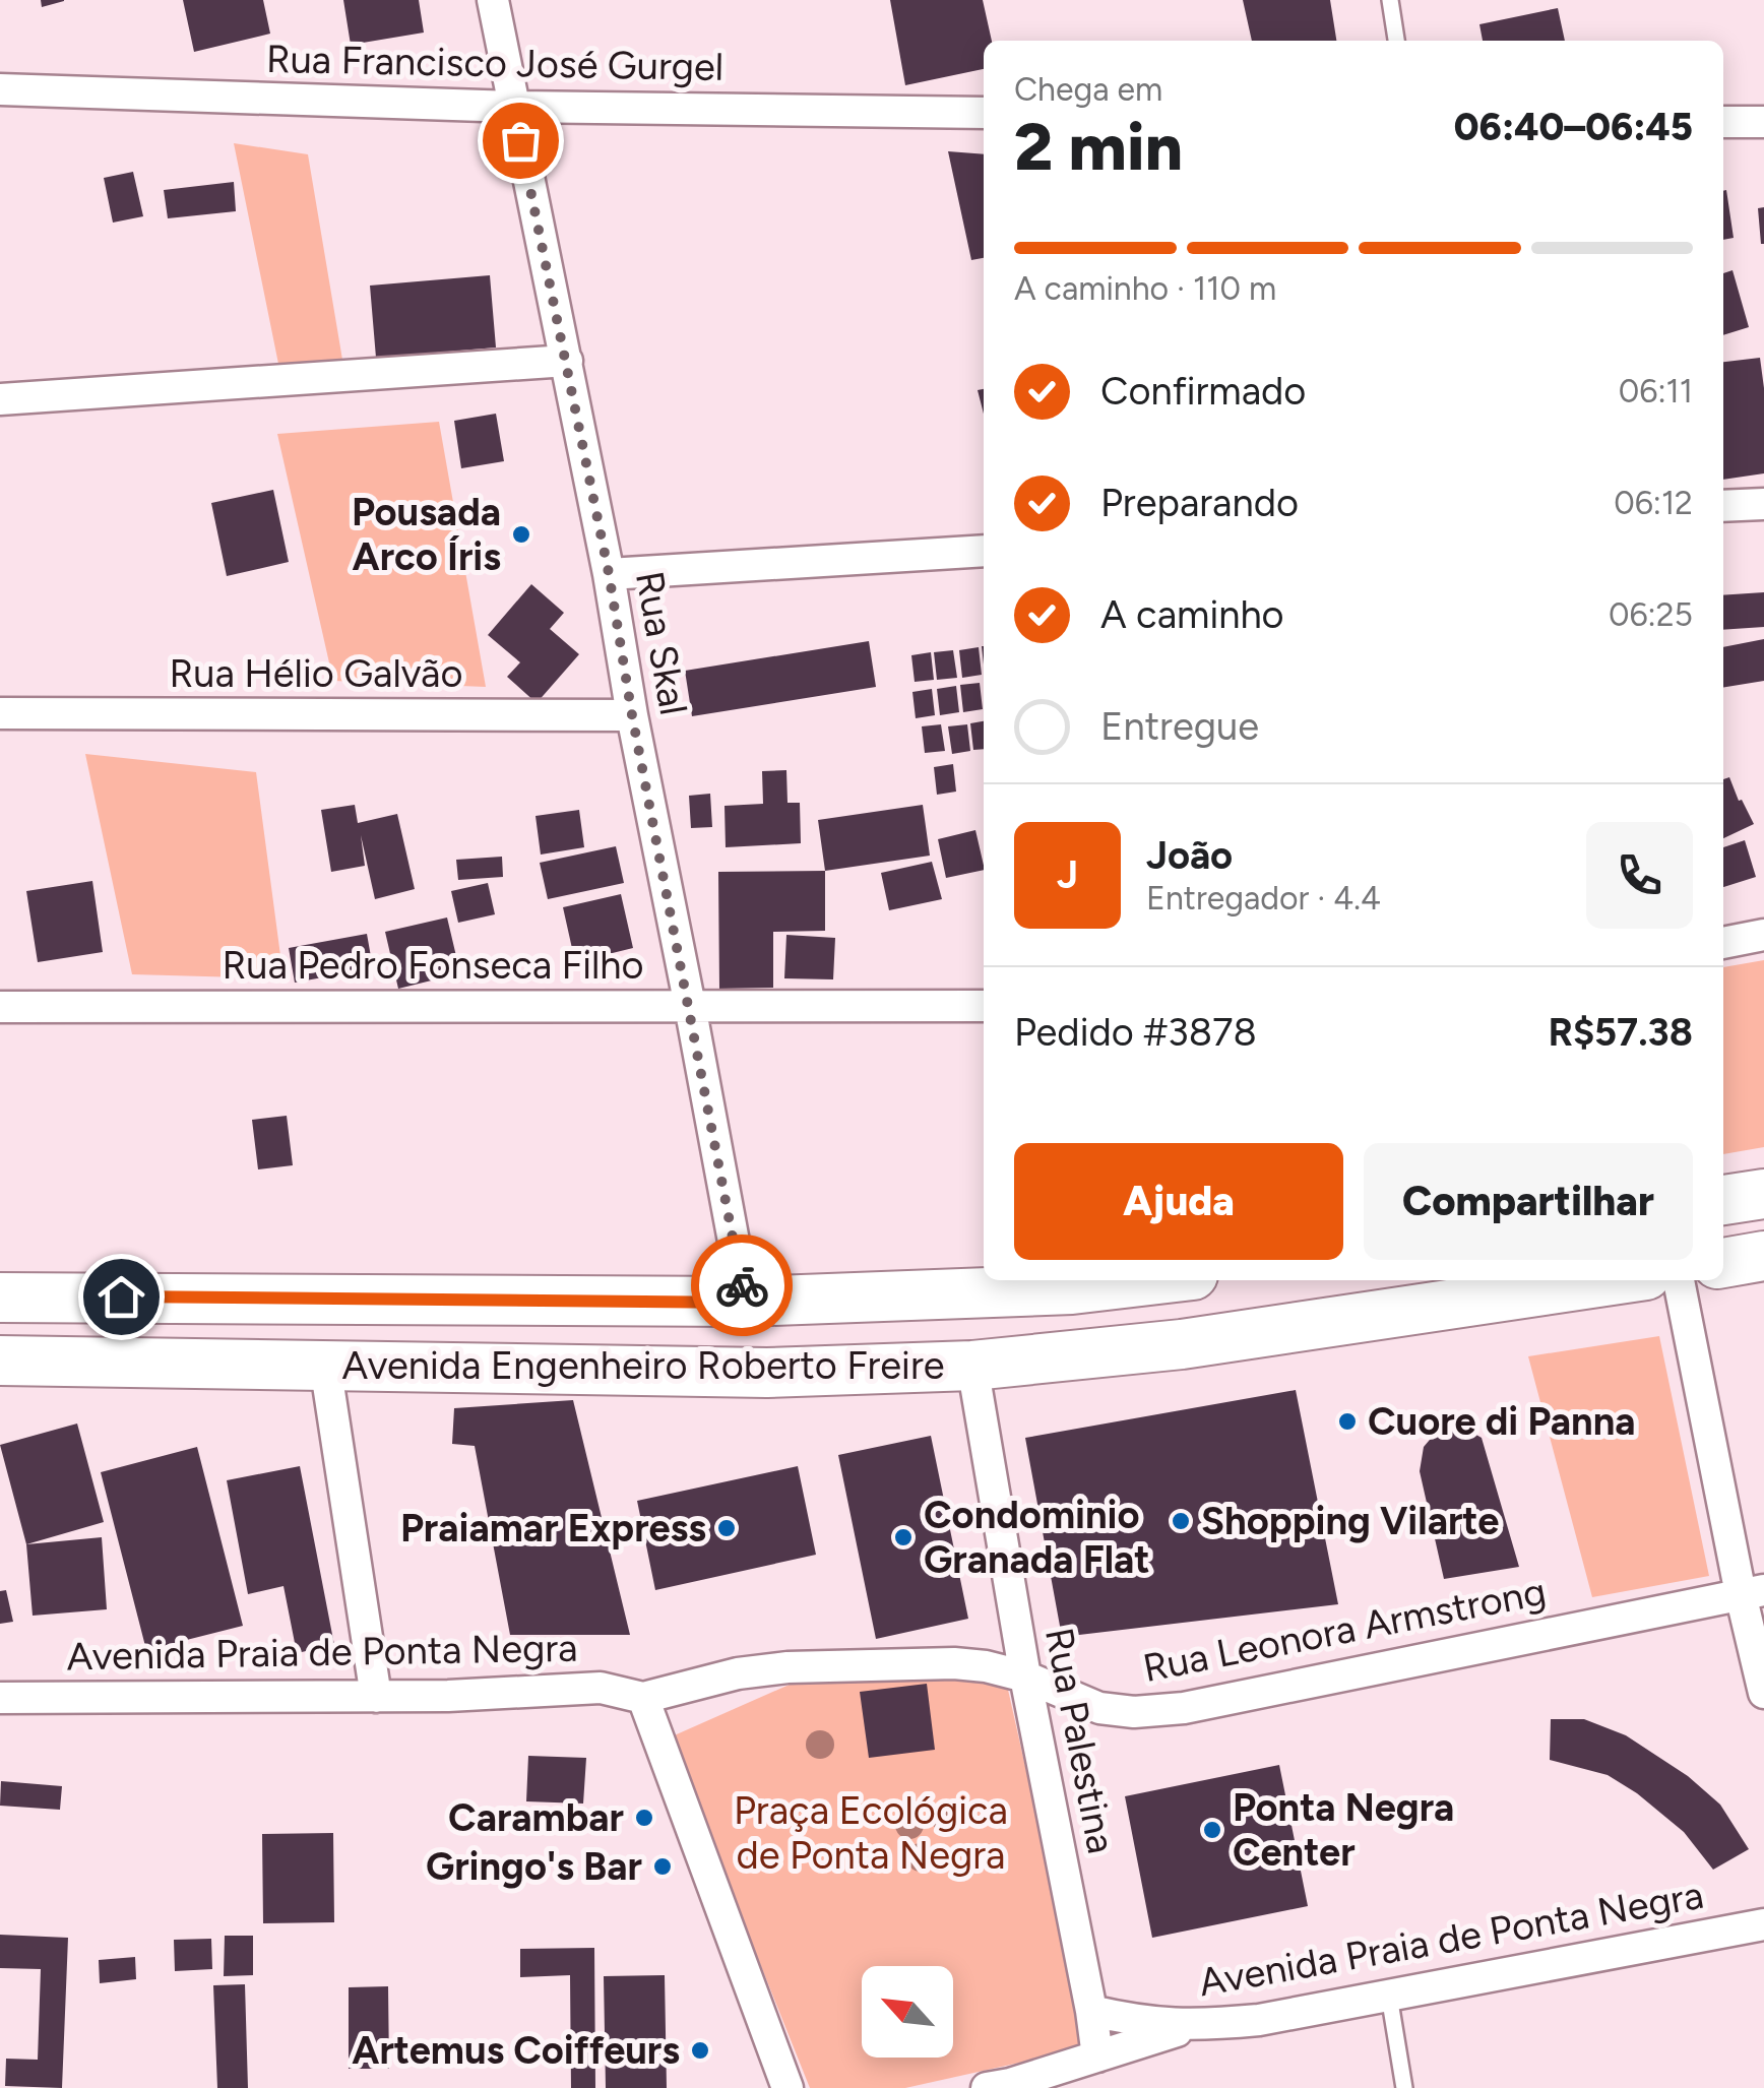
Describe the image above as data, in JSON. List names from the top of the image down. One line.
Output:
{"streets":{"main road":["Avenida Engenheiro Roberto Freire"],"street":["Rua Francisco José Gurgel","Rua Skal","Rua Hélio Galvão","Rua Pedro Fonseca Filho","Rua Leonora Armstrong","Avenida Praia de Ponta Negra","Rua Palestina"]},"crossings":[["Rua Francisco José Gurgel","Rua Skal"],["Rua Skal","Rua Hélio Galvão"],["Rua Skal","Rua Pedro Fonseca Filho"],["Rua Skal","Avenida Engenheiro Roberto Freire"],["Avenida Engenheiro Roberto Freire","Rua Palestina"],["Rua Leonora Armstrong","Avenida Praia de Ponta Negra"],["Rua Leonora Armstrong","Rua Palestina"],["Avenida Praia de Ponta Negra","Rua Palestina"]],"parks":["Praça Ecológica de Ponta Negra"],"places":["Pousada Arco Íris","Cuore di Panna","Shopping Vilarte","Praiamar Express","Condominio Granada Flat","Carambar","Ponta Negra Center","Gringo's Bar","Artemus Coiffeurs"],"north":"top left","page":{"heading":["2 min","Chega em","06:40–06:45"],"panel":["João","Entregador · 4.4","Pedido #3878","R$57.38"],"bar":"A caminho · 110 m","list":[["Confirmado","06:11"],["Preparando","06:12"],["A caminho","06:25"],"Entregue"],"round":"J","buttons":["Ajuda","Compartilhar"]}}
